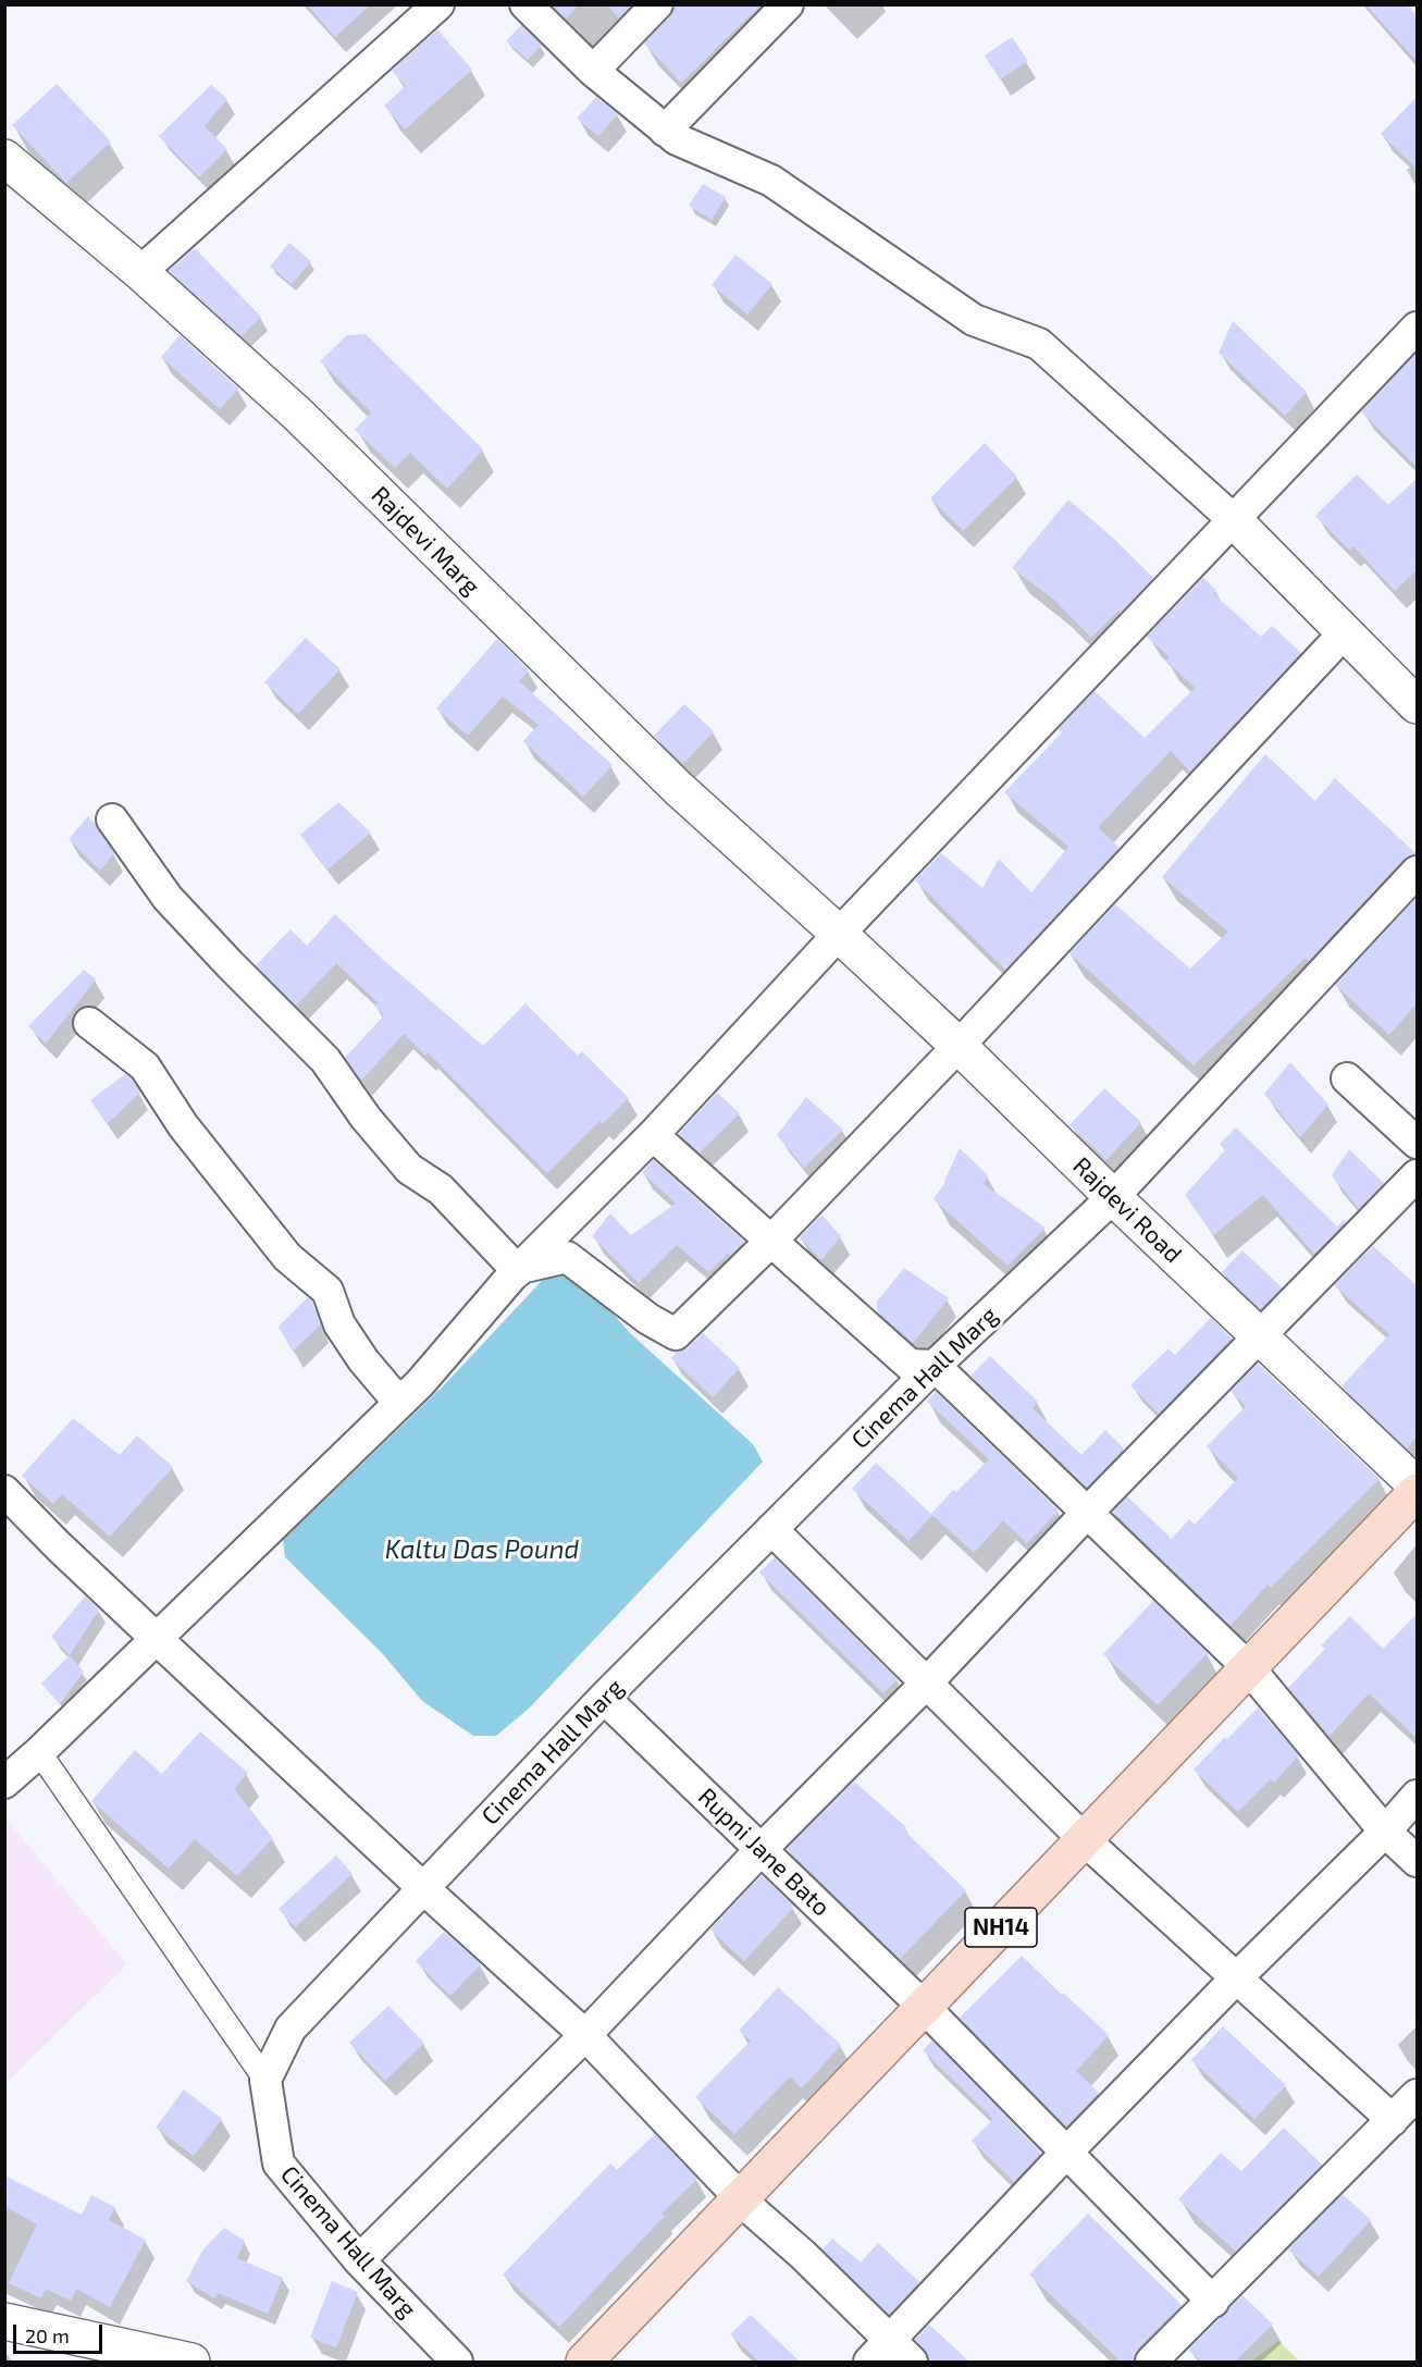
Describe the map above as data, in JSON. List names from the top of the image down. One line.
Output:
{"streets":{"main road":["Rajdevi Marg","Rajdevi Road","NH14"],"street":["Cinema Hall Marg","Rupni Jane Bato"]},"crossings":[["Rajdevi Marg","Rajdevi Road"],["Rajdevi Road","Cinema Hall Marg"],["Cinema Hall Marg","Rupni Jane Bato"],["Rupni Jane Bato","NH14"]],"water":["Kaltu Das Pound"],"scale_bar":"20 m"}
